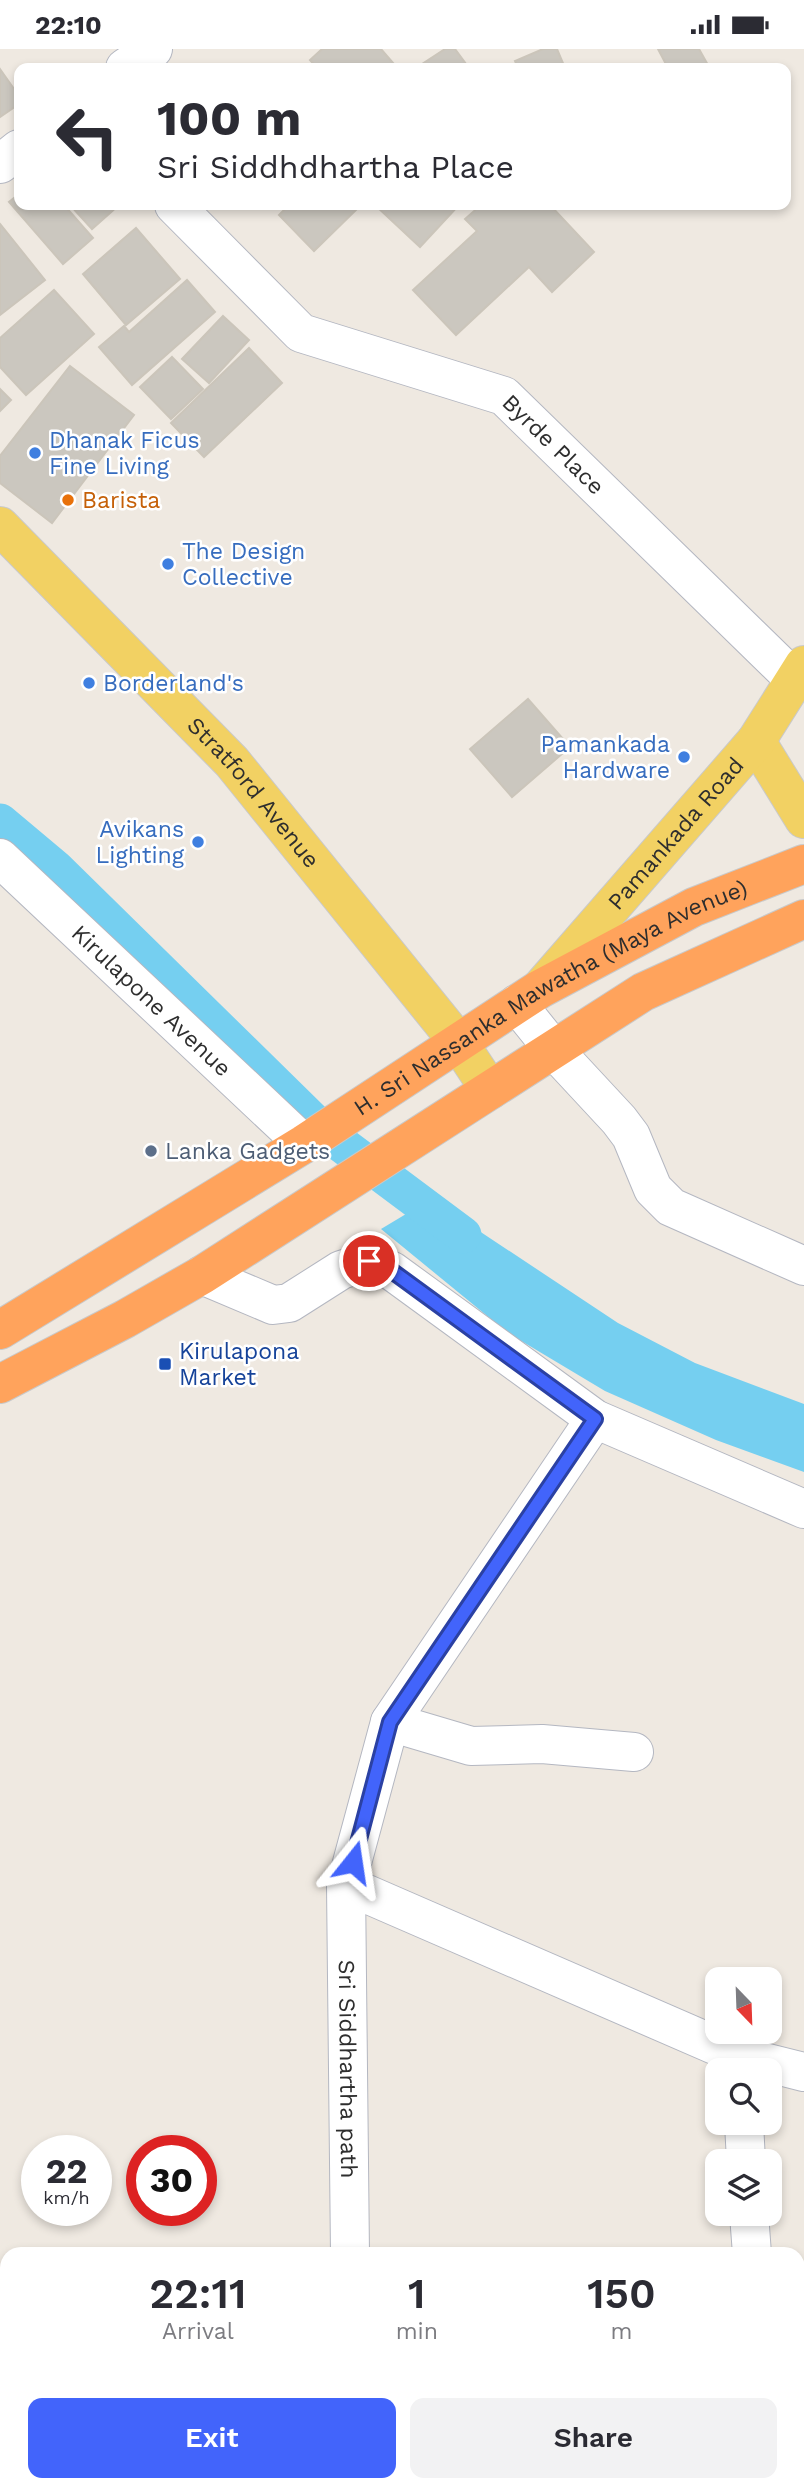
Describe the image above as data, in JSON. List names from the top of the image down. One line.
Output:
{"streets":{"highway":["H. Sri Nassanka Mawatha (Maya Avenue)"],"main road":["Stratford Avenue","Pamankada Road"],"street":["Byrde Place","Kirulapone Avenue","Sri Siddhartha path"]},"crossings":[["Byrde Place","Pamankada Road"],["Stratford Avenue","H. Sri Nassanka Mawatha (Maya Avenue)"],["Pamankada Road","H. Sri Nassanka Mawatha (Maya Avenue)"],["H. Sri Nassanka Mawatha (Maya Avenue)","Kirulapone Avenue"]],"places":{"other":["Dhanak Ficus Fine Living","Barista","The Design Collective","Borderland's","Pamankada Hardware","Avikans Lighting","Lanka Gadgets"],"transit":["Kirulapona Market"]},"north":"bottom right","page":{"status":"22:10","turn":["100 m","Sri Siddhdhartha Place"],"speed":"22 km/h","limit":"30","eta":["22:11","Arrival","1","min","150","m"],"buttons":["Exit","Share"]}}
